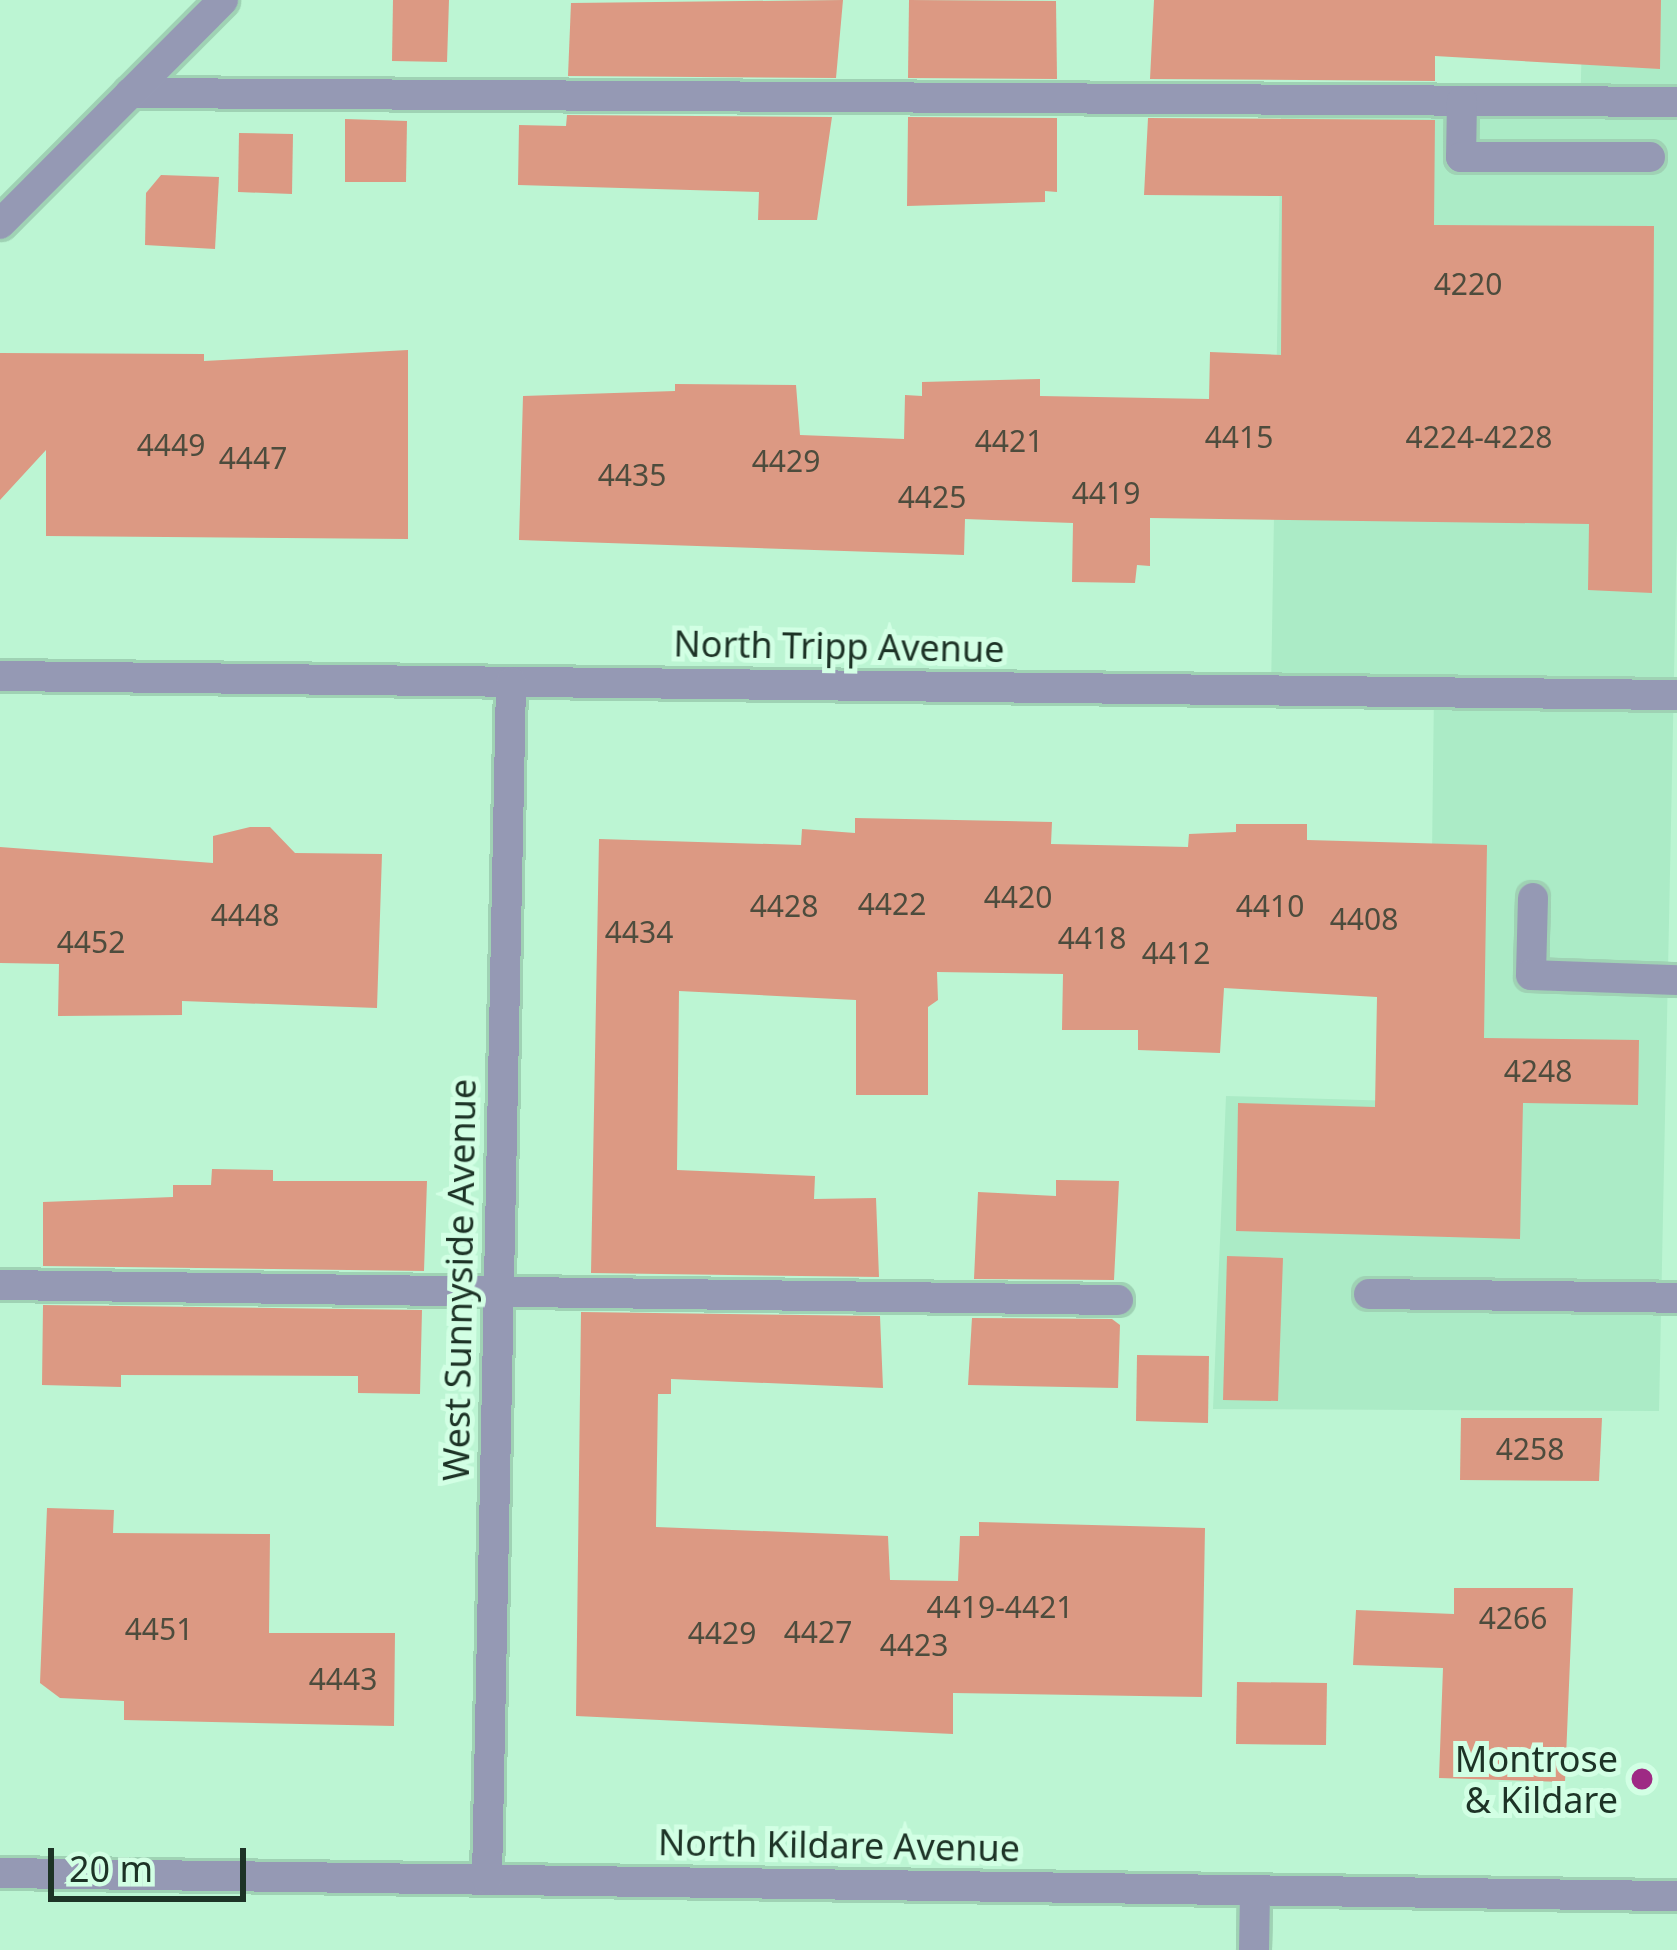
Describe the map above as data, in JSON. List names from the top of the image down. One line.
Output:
{"streets":{"street":["North Tripp Avenue","West Sunnyside Avenue","North Kildare Avenue"]},"crossings":[["North Tripp Avenue","West Sunnyside Avenue"],["West Sunnyside Avenue","North Kildare Avenue"]],"places":["Montrose & Kildare"],"house_numbers":["4220","4415","4224-4228","4421","4449","4447","4429","4435","4419","4425","4420","4422","4428","4410","4448","4408","4434","4418","4452","4412","4248","4258","4419-4421","4266","4451","4427","4429","4423","4443"],"scale_bar":"20 m"}
